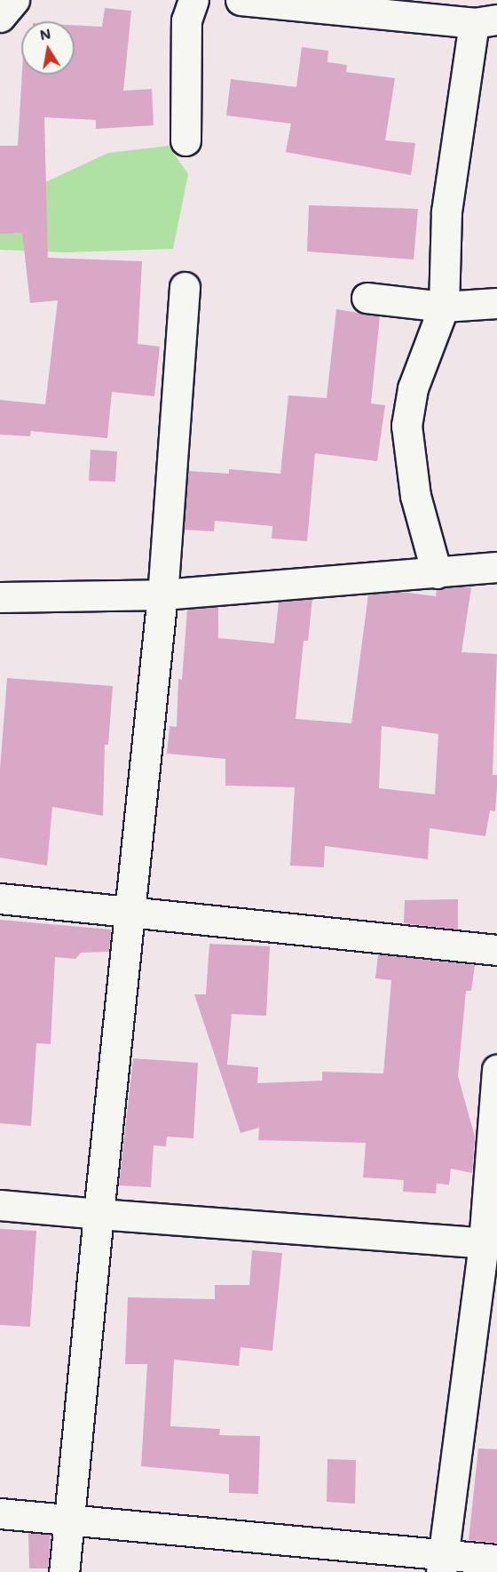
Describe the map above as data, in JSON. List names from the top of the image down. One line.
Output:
{"north":"top"}
